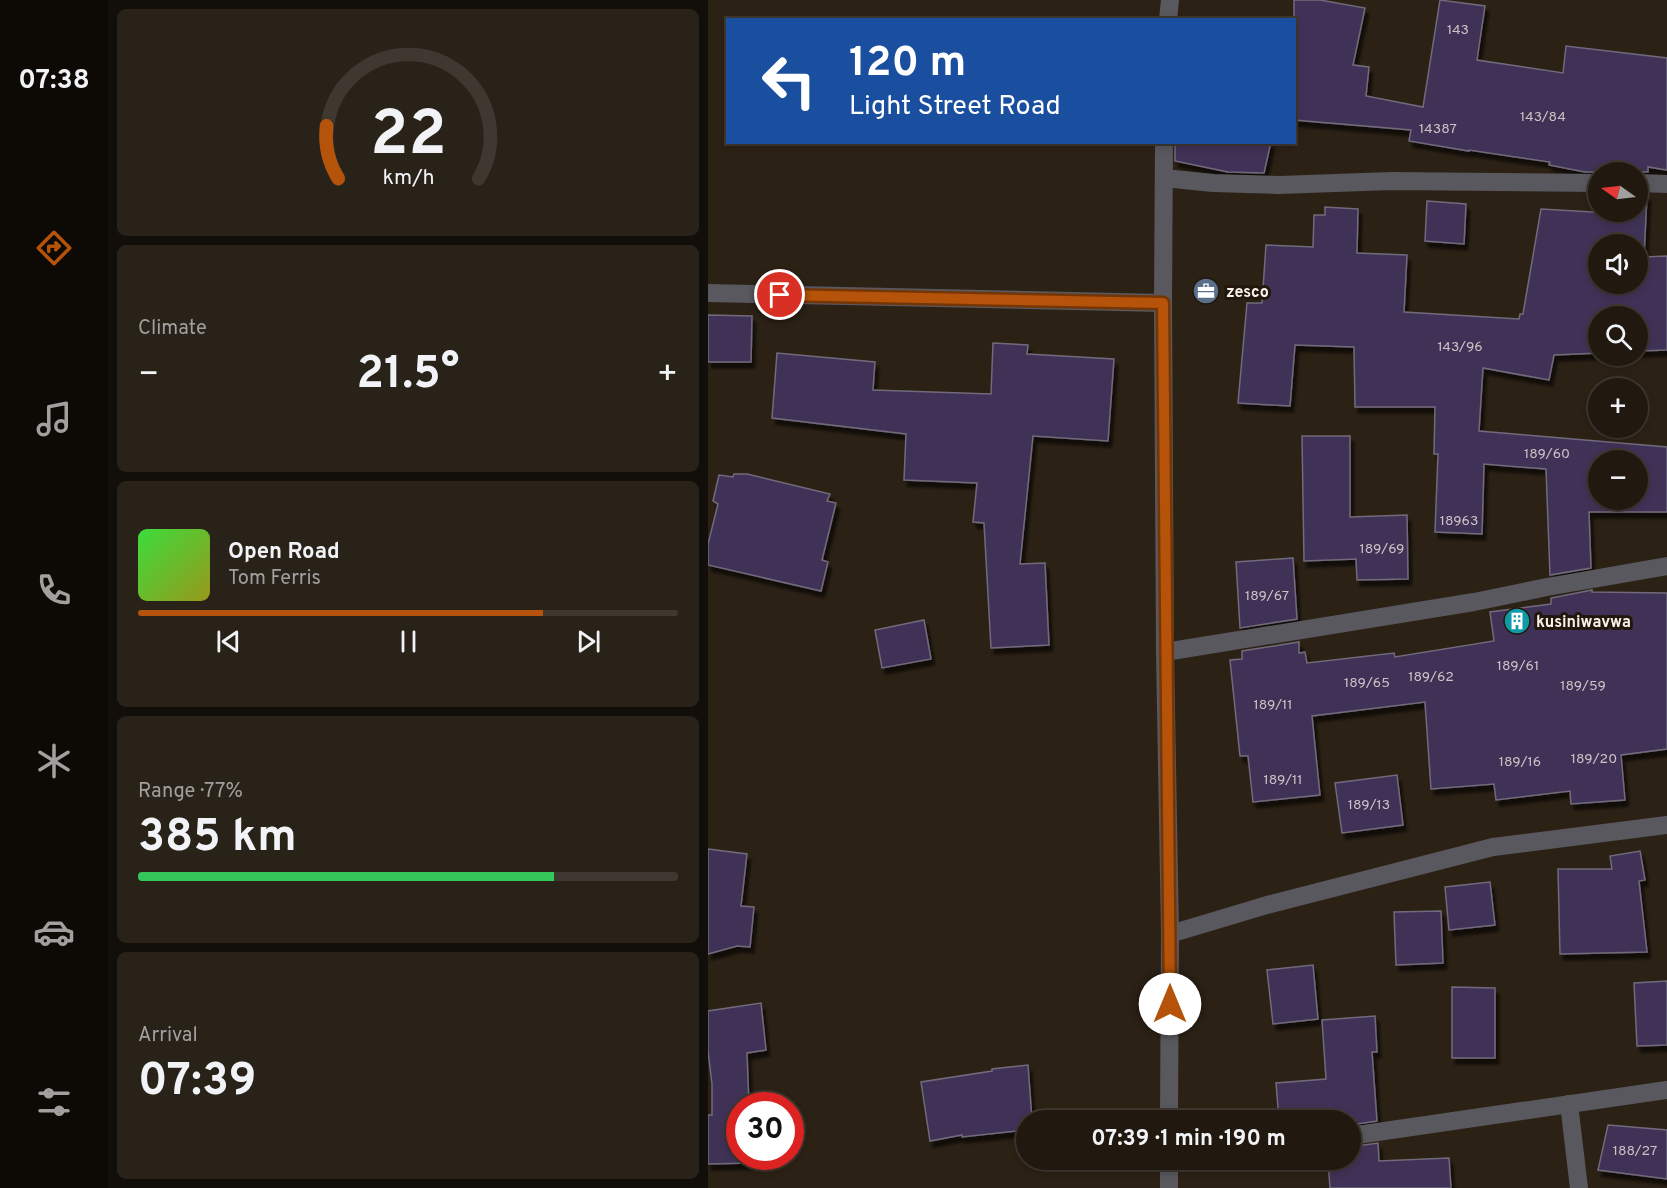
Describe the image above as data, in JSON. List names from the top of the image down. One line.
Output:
{"places":{"office":["zesco"],"building":["kusiniwavwa"]},"house_numbers":["143","143/84","14387","143/96","189/60","18963","189/69","189/67","189/61","189/62","189/65","189/59","189/11","189/20","189/16","189/11","189/13","188/27"],"north":"left","page":{"tabs":"07:38","turn":["120 m","Light Street Road"],"map_buttons":["+","−"],"tile":["Climate",["Range · 77%","385 km"],["Arrival","07:39"]],"heat":["−","21.5°","+"],"song":["Open Road","Tom Ferris"],"limit":"30","trip":"07:39 · 1 min · 190 m","gauge":["22","km/h"]}}
